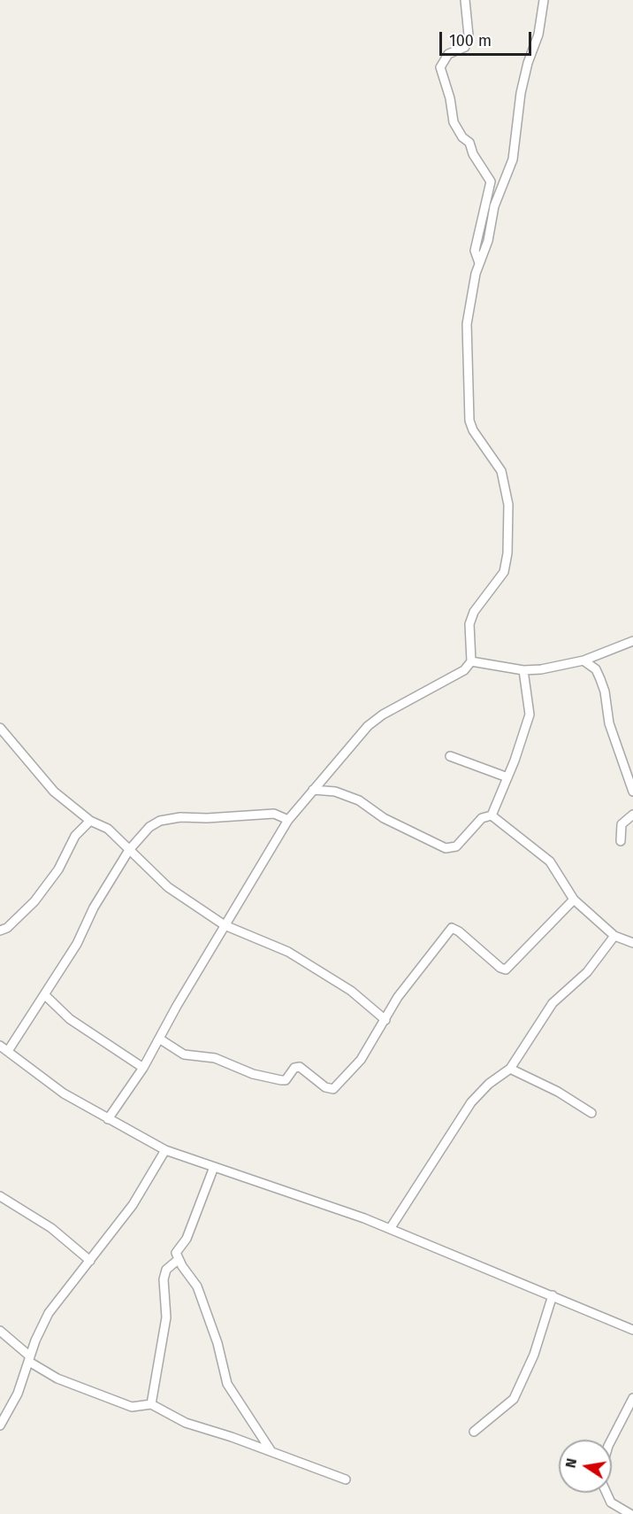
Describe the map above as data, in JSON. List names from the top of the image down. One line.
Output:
{"scale_bar":"100 m","north":"left"}
